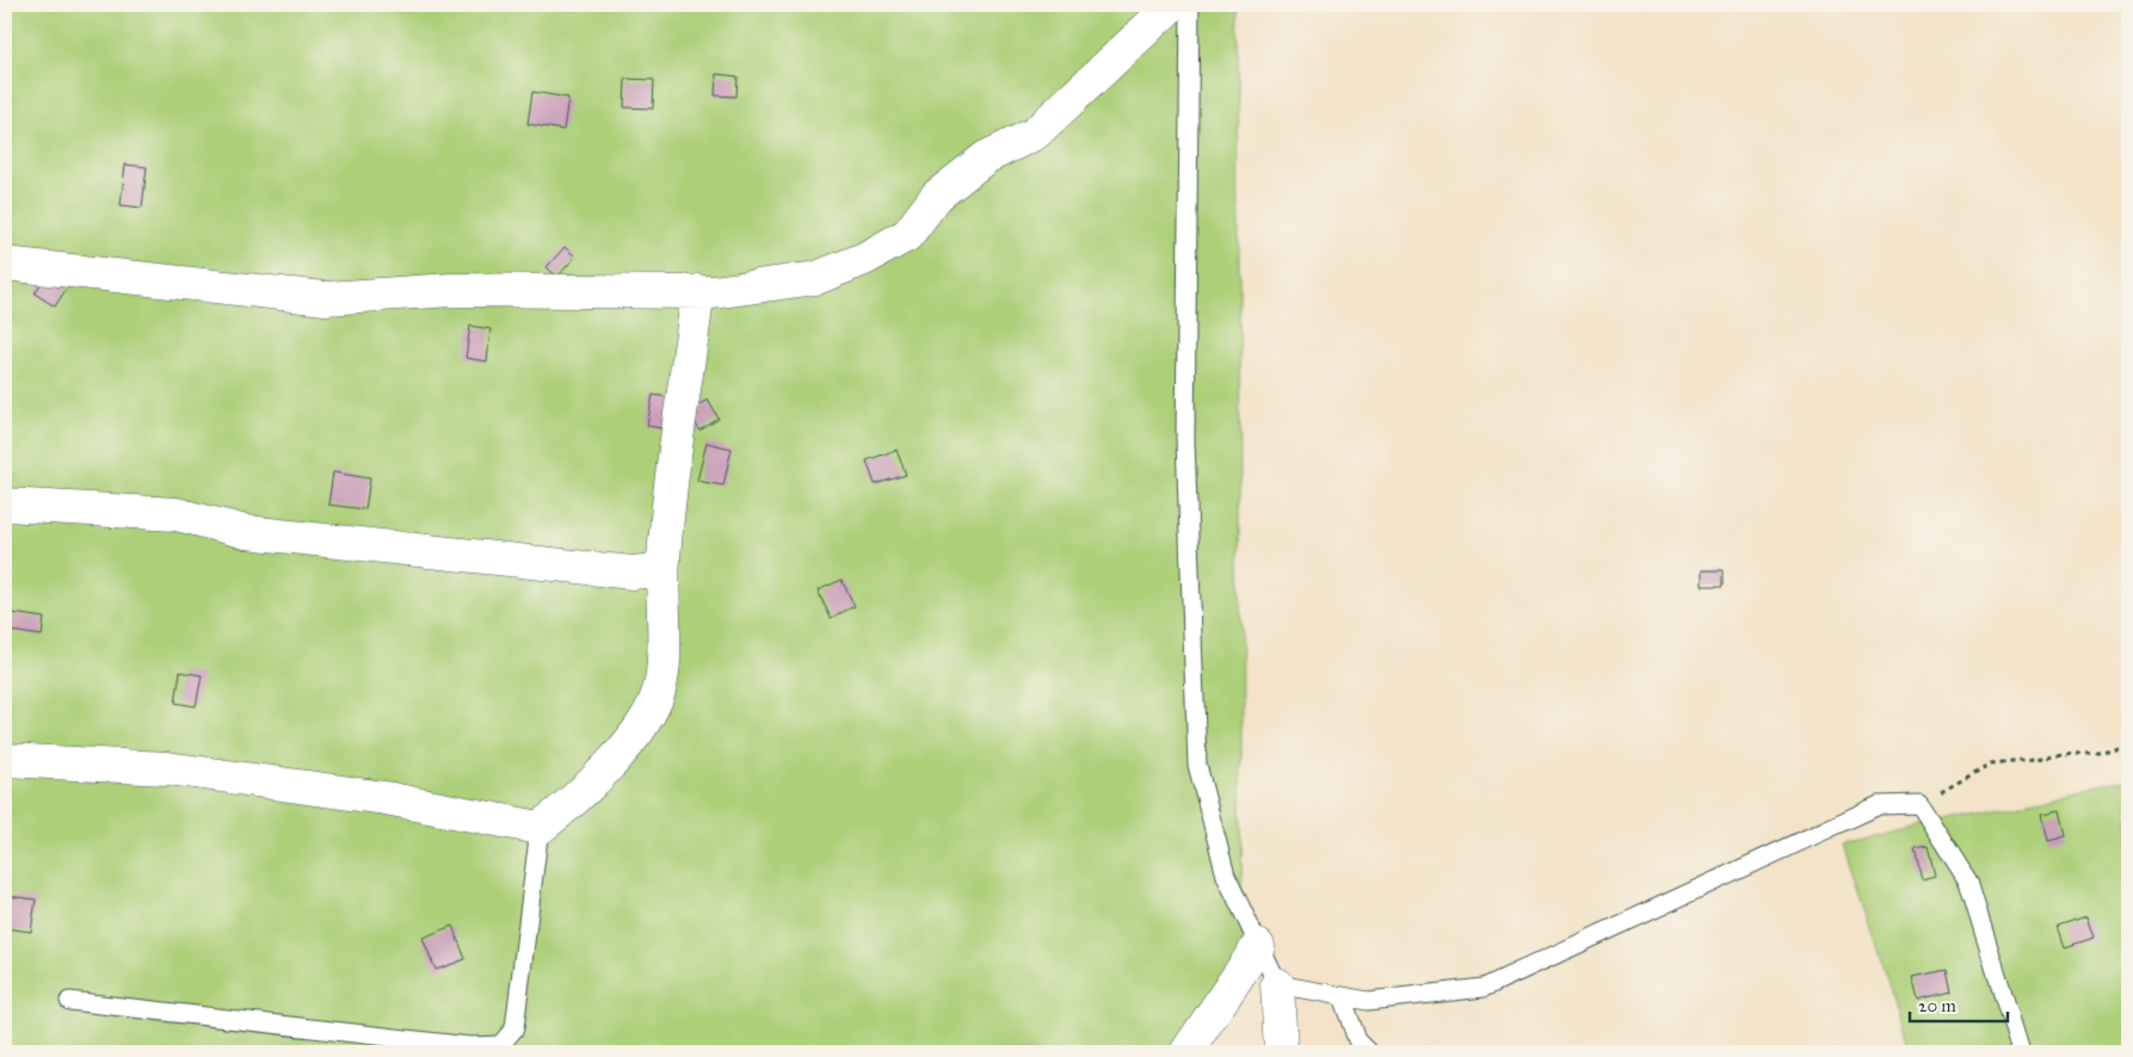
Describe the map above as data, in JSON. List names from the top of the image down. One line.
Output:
{"scale_bar":"20 m"}
